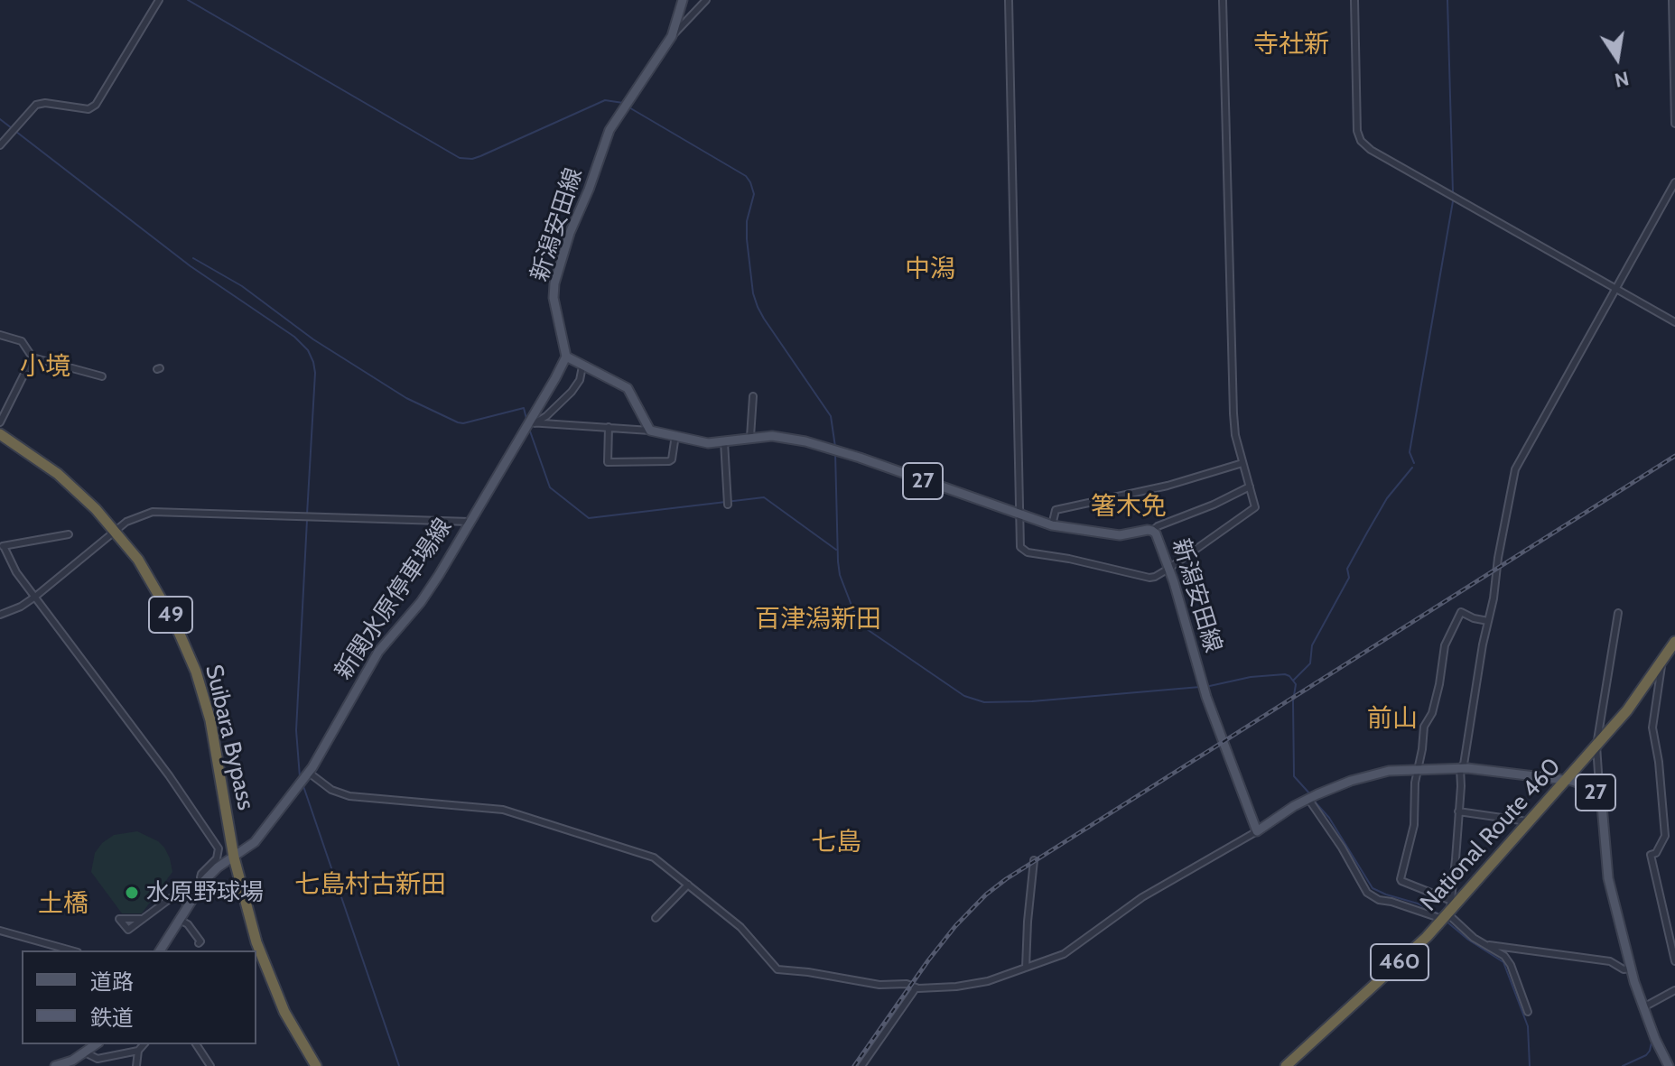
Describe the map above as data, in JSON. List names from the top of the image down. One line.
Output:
{"streets":{"highway":["49","Suibara Bypass","National Route 460","460"],"main road":["新潟安田線","27","新関水原停車場線"]},"crossings":[["新潟安田線","27"],["新潟安田線","新関水原停車場線"],["27","National Route 460"],["新関水原停車場線","Suibara Bypass"]],"districts":["寺社新","中潟","小境","箸木免","百津潟新田","前山","七島","七島村古新田","土橋"],"places":["水原野球場"],"legend":["道路","鉄道"],"north":"bottom"}
